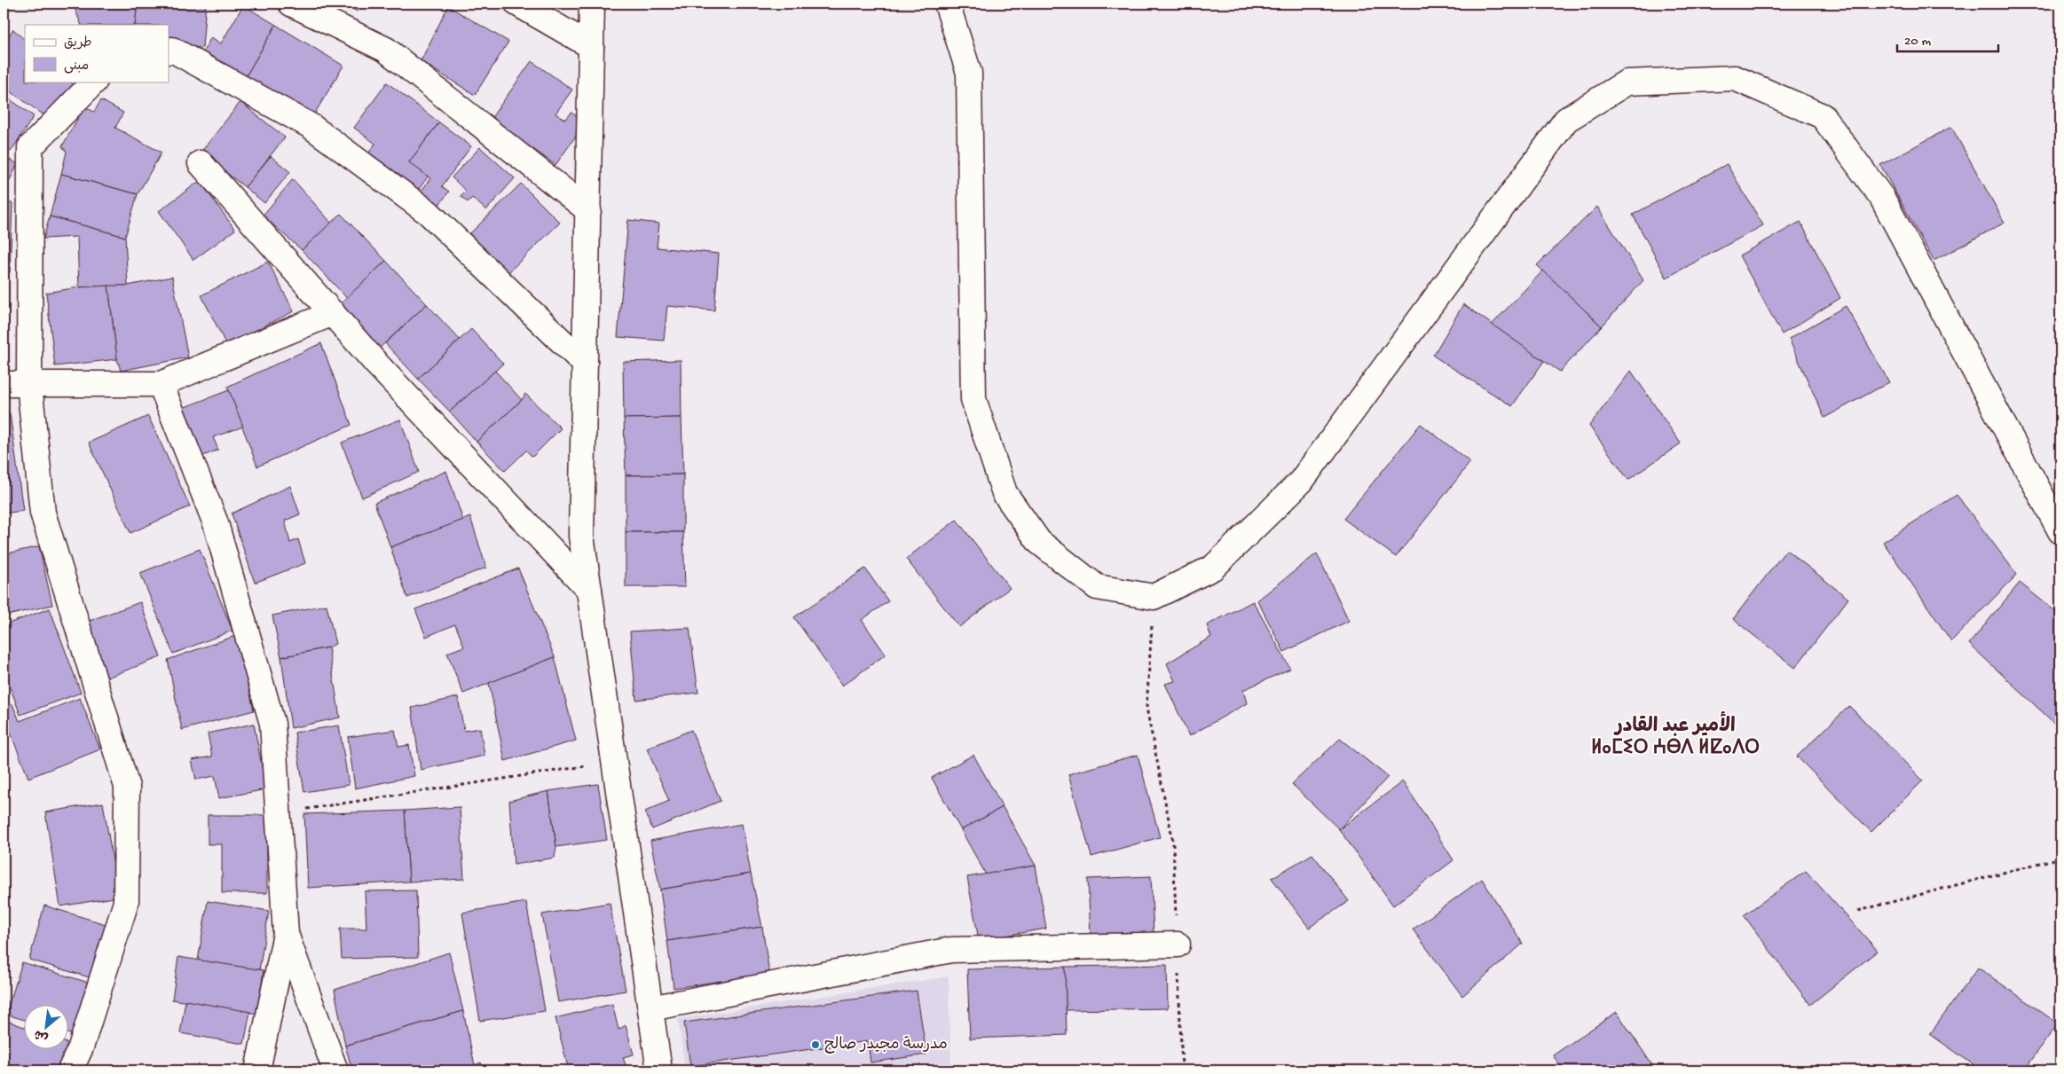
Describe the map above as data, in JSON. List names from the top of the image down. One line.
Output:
{"districts":["الأمير عبد القادر ⵍⴰⵎⵉⵔ ⵄⴱⴷ ⵍⵇⴰⴷⵔ"],"places":["مدرسة مجيدر صالح"],"legend":["طريق","مبنى"],"scale_bar":"20 m","north":"bottom left"}
